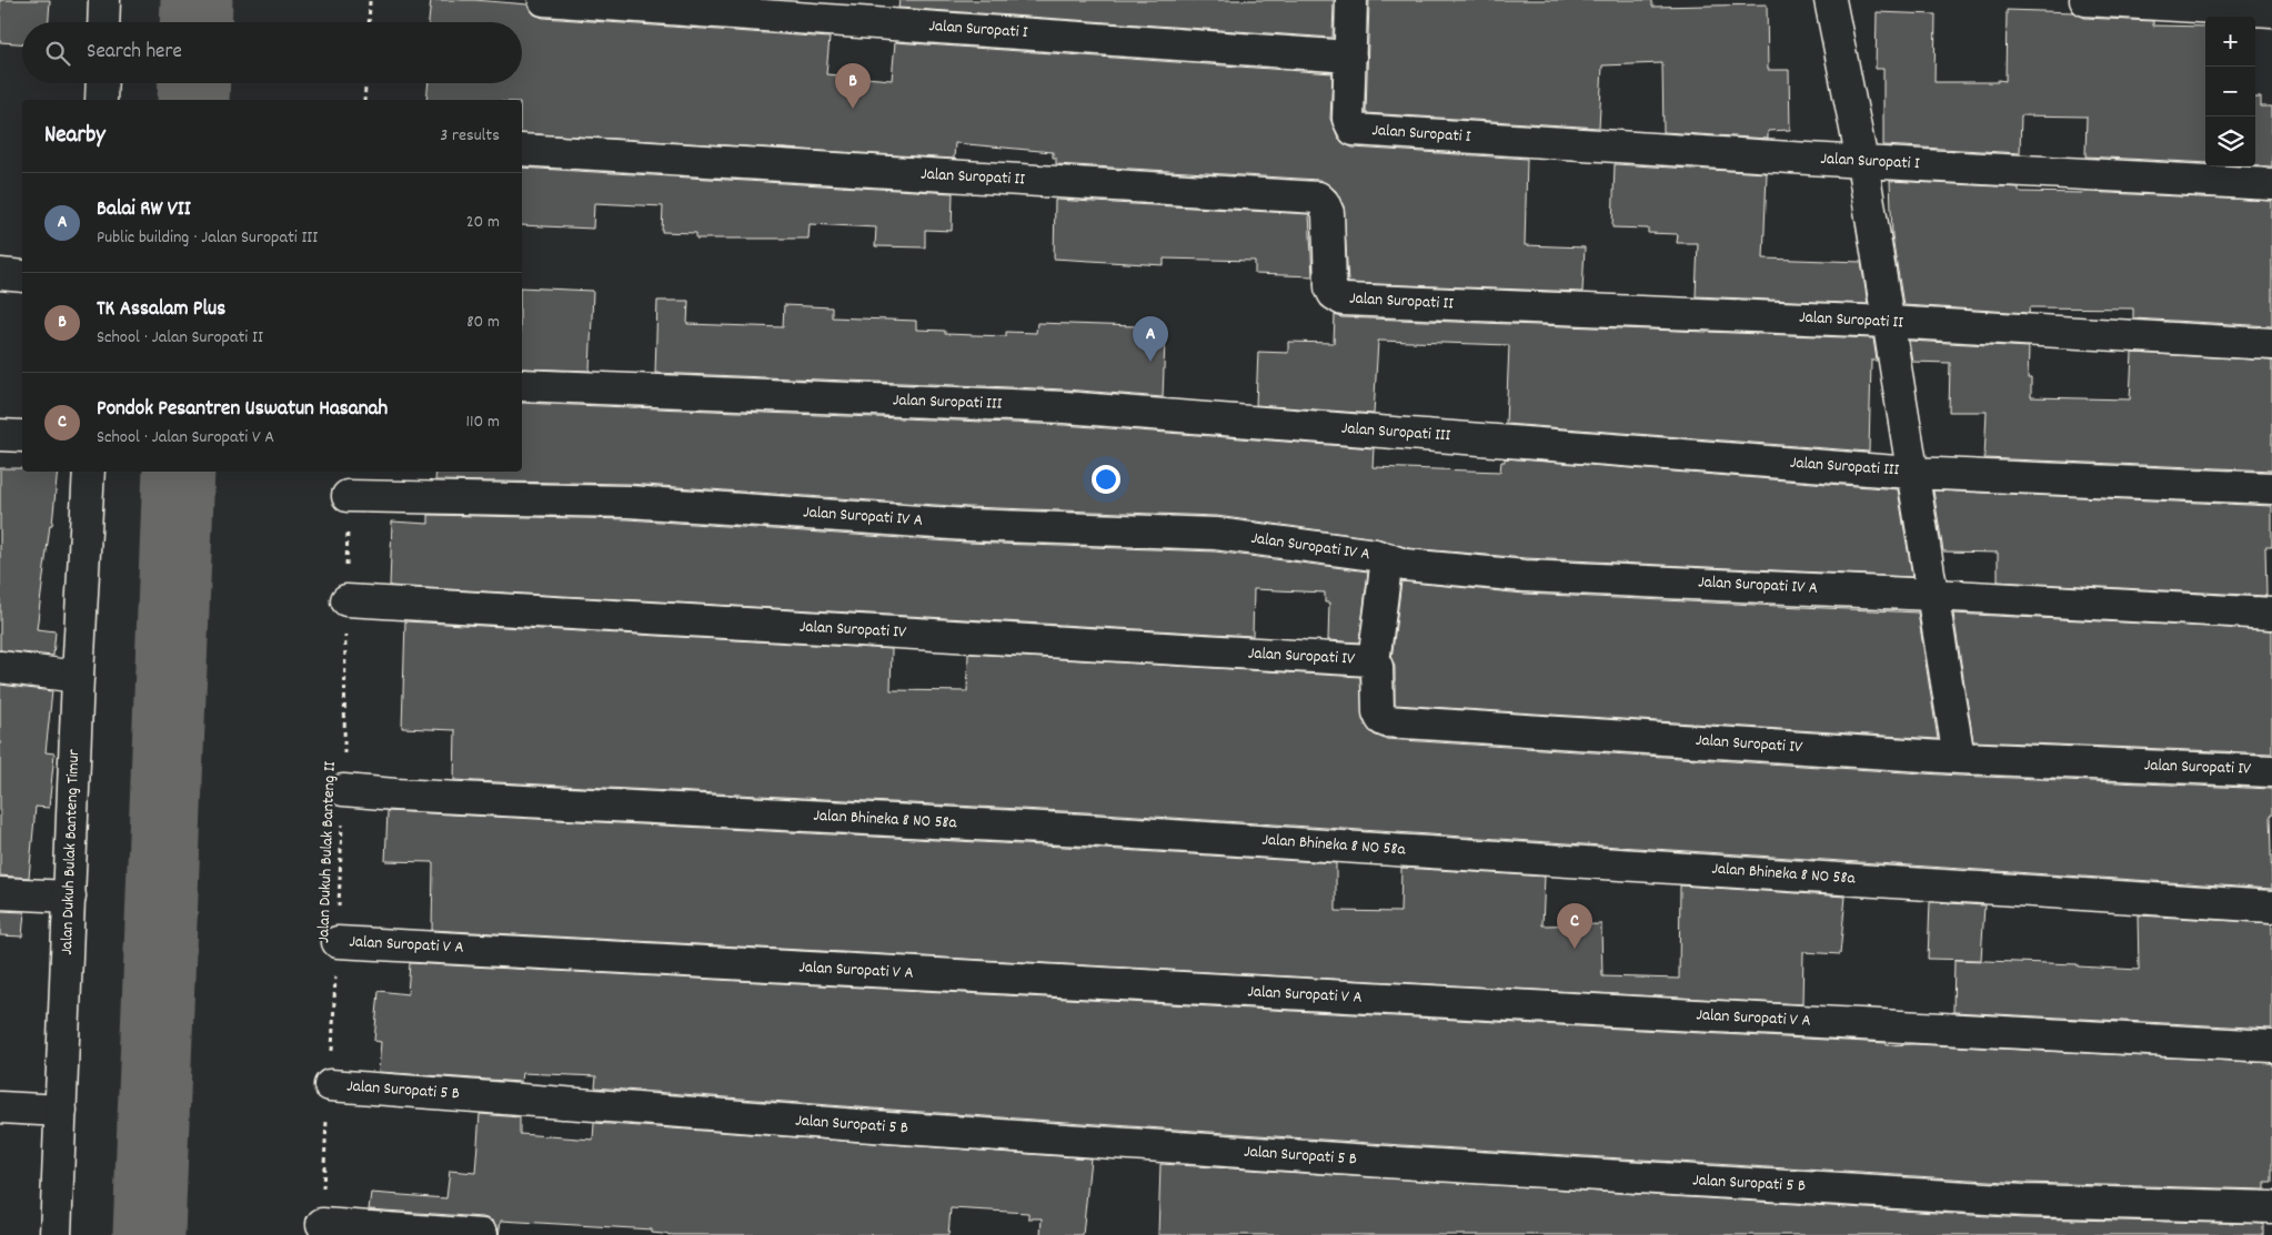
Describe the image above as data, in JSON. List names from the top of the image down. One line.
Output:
{"streets":{"street":["Jalan Suropati I","Jalan Suropati II","Jalan Suropati III","Jalan Suropati IV A","Jalan Suropati IV","Jalan Bhineka 8 NO 58a","Jalan Dukuh Bulak Banteng Timur","Jalan Suropati V A","Jalan Suropati 5 B"],"path":["Jalan Dukuh Bulak Banteng II"]},"crossings":[["Jalan Suropati IV A","Jalan Dukuh Bulak Banteng II"],["Jalan Suropati IV","Jalan Dukuh Bulak Banteng II"],["Jalan Bhineka 8 NO 58a","Jalan Dukuh Bulak Banteng II"],["Jalan Dukuh Bulak Banteng II","Jalan Suropati V A"],["Jalan Dukuh Bulak Banteng II","Jalan Suropati 5 B"]],"page":{"map_buttons":["+","−"],"search":"Search here","pins":["B","A","C"],"heading":["Nearby","3 results"],"list":[{"mark":"A","name":"Balai RW VII","note":"Public building · Jalan Suropati III","value":"20 m"},{"mark":"B","name":"TK Assalam Plus","note":"School · Jalan Suropati II","value":"80 m"},{"mark":"C","name":"Pondok Pesantren Uswatun Hasanah","note":"School · Jalan Suropati V A","value":"110 m"}]}}
